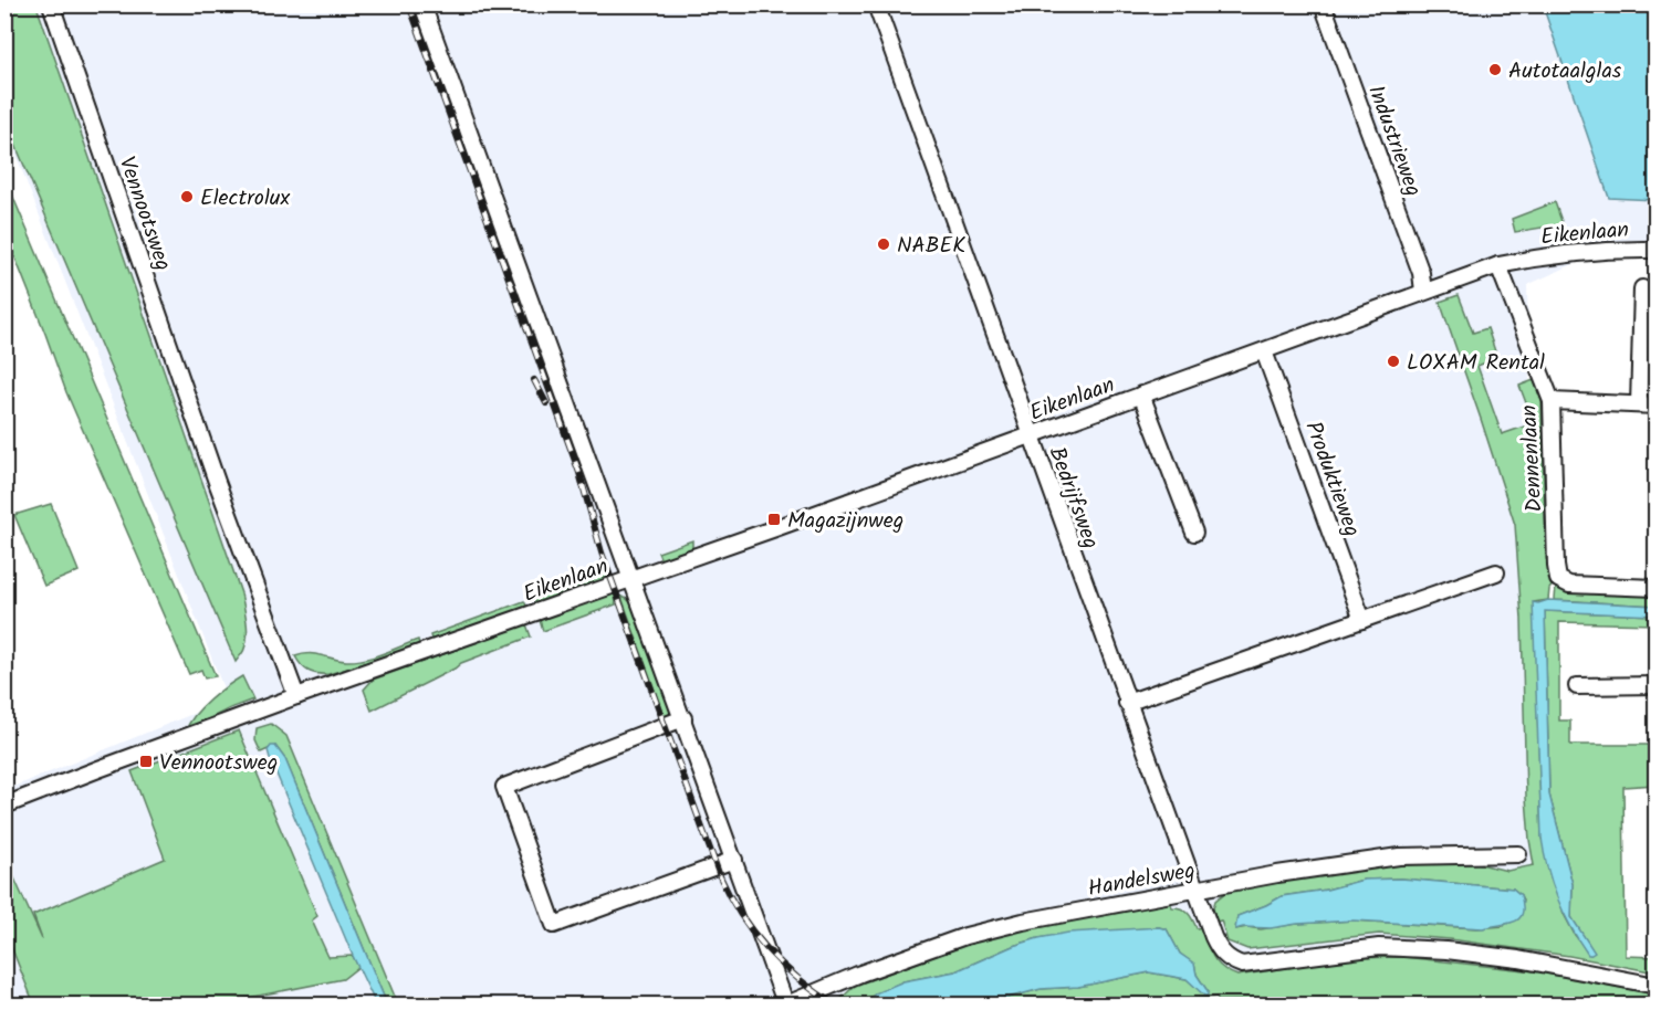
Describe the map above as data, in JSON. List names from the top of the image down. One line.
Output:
{"streets":{"street":["Industrieweg","Vennootsweg","Eikenlaan","Dennenlaan","Produktieweg","Bedrijfsweg","Handelsweg"]},"crossings":[["Industrieweg","Eikenlaan"],["Vennootsweg","Eikenlaan"],["Eikenlaan","Dennenlaan"],["Eikenlaan","Produktieweg"],["Eikenlaan","Bedrijfsweg"],["Bedrijfsweg","Handelsweg"]],"places":{"other":["Autotaalglas","Electrolux","NABEK","LOXAM Rental"],"transit":["Magazijnweg","Vennootsweg"]}}
